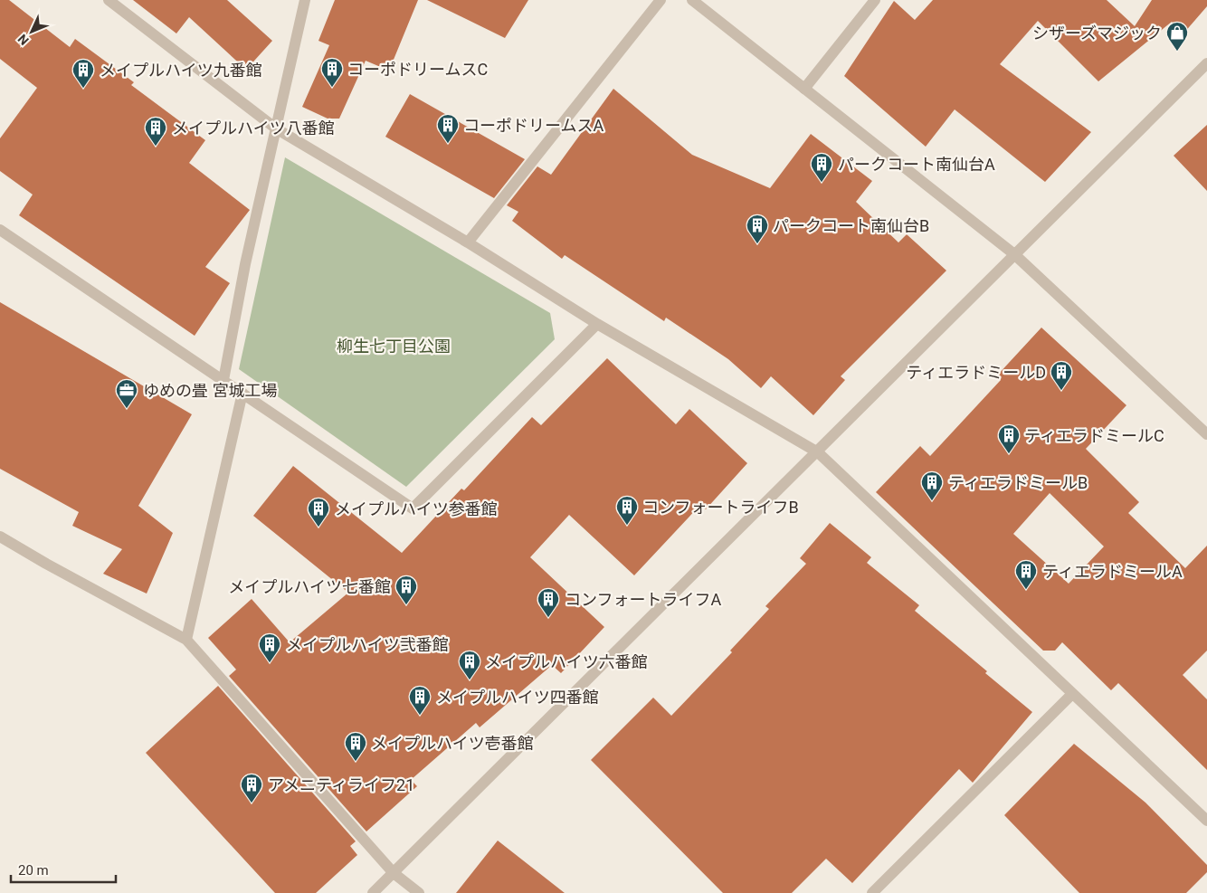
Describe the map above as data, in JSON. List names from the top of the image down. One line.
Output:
{"parks":["柳生七丁目公園"],"places":{"shop":["シザーズマジック"],"building":["コーポドリームスC","メイプルハイツ九番館","コーポドリームスA","メイプルハイツ八番館","パークコート南仙台A","パークコート南仙台B","ティエラドミールD","ティエラドミールC","ティエラドミールB","コンフォートライフB","メイプルハイツ参番館","ティエラドミールA","メイプルハイツ七番館","コンフォートライフA","メイプルハイツ弐番館","メイプルハイツ六番館","メイプルハイツ四番館","メイプルハイツ壱番館","アメニティライフ21"],"office":["ゆめの畳 宮城工場"]},"scale_bar":"20 m","north":"bottom left"}
